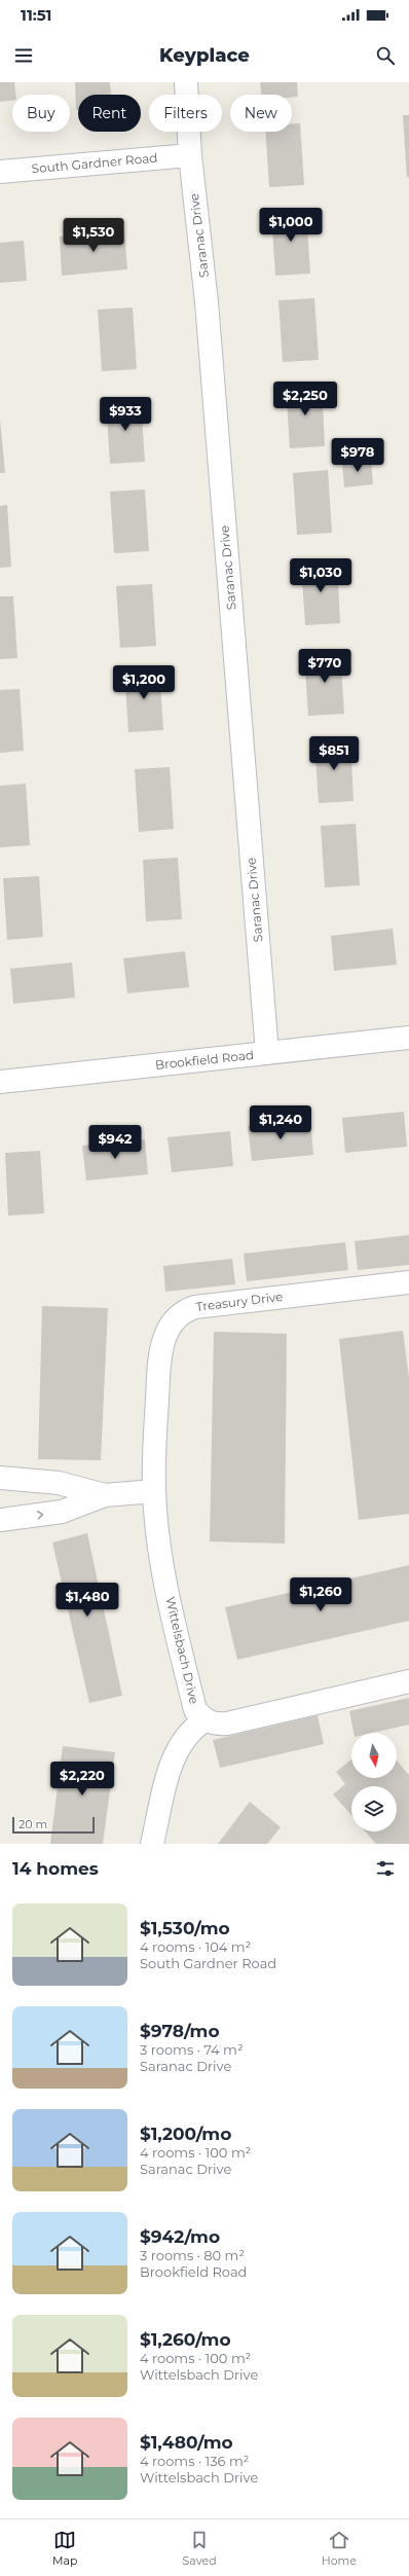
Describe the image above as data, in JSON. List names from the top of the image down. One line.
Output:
{"streets":{"street":["South Gardner Road","Saranac Drive","Brookfield Road","Treasury Drive","Wittelsbach Drive"]},"crossings":[["South Gardner Road","Saranac Drive"],["Saranac Drive","Brookfield Road"],["Treasury Drive","Wittelsbach Drive"]],"scale_bar":"20 m","north":"bottom","page":{"status":"11:51","header":"Keyplace","chip":["Buy","Rent","Filters","New"],"price":["$1,000","$1,530","$2,250","$933","$978","$1,030","$770","$1,200","$851","$1,240","$942","$1,260","$1,480","$2,220"],"scale":"20 m","heading":"14 homes","list":[{"name":"$1,530/mo","note":"4 rooms · 104 m² · South Gardner Road"},{"name":"$978/mo","note":"3 rooms · 74 m² · Saranac Drive"},{"name":"$1,200/mo","note":"4 rooms · 100 m² · Saranac Drive"},{"name":"$942/mo","note":"3 rooms · 80 m² · Brookfield Road"},{"name":"$1,260/mo","note":"4 rooms · 100 m² · Wittelsbach Drive"},{"name":"$1,480/mo","note":"4 rooms · 136 m² · Wittelsbach Drive"}],"tabs":["Map","Saved","Home"]}}
